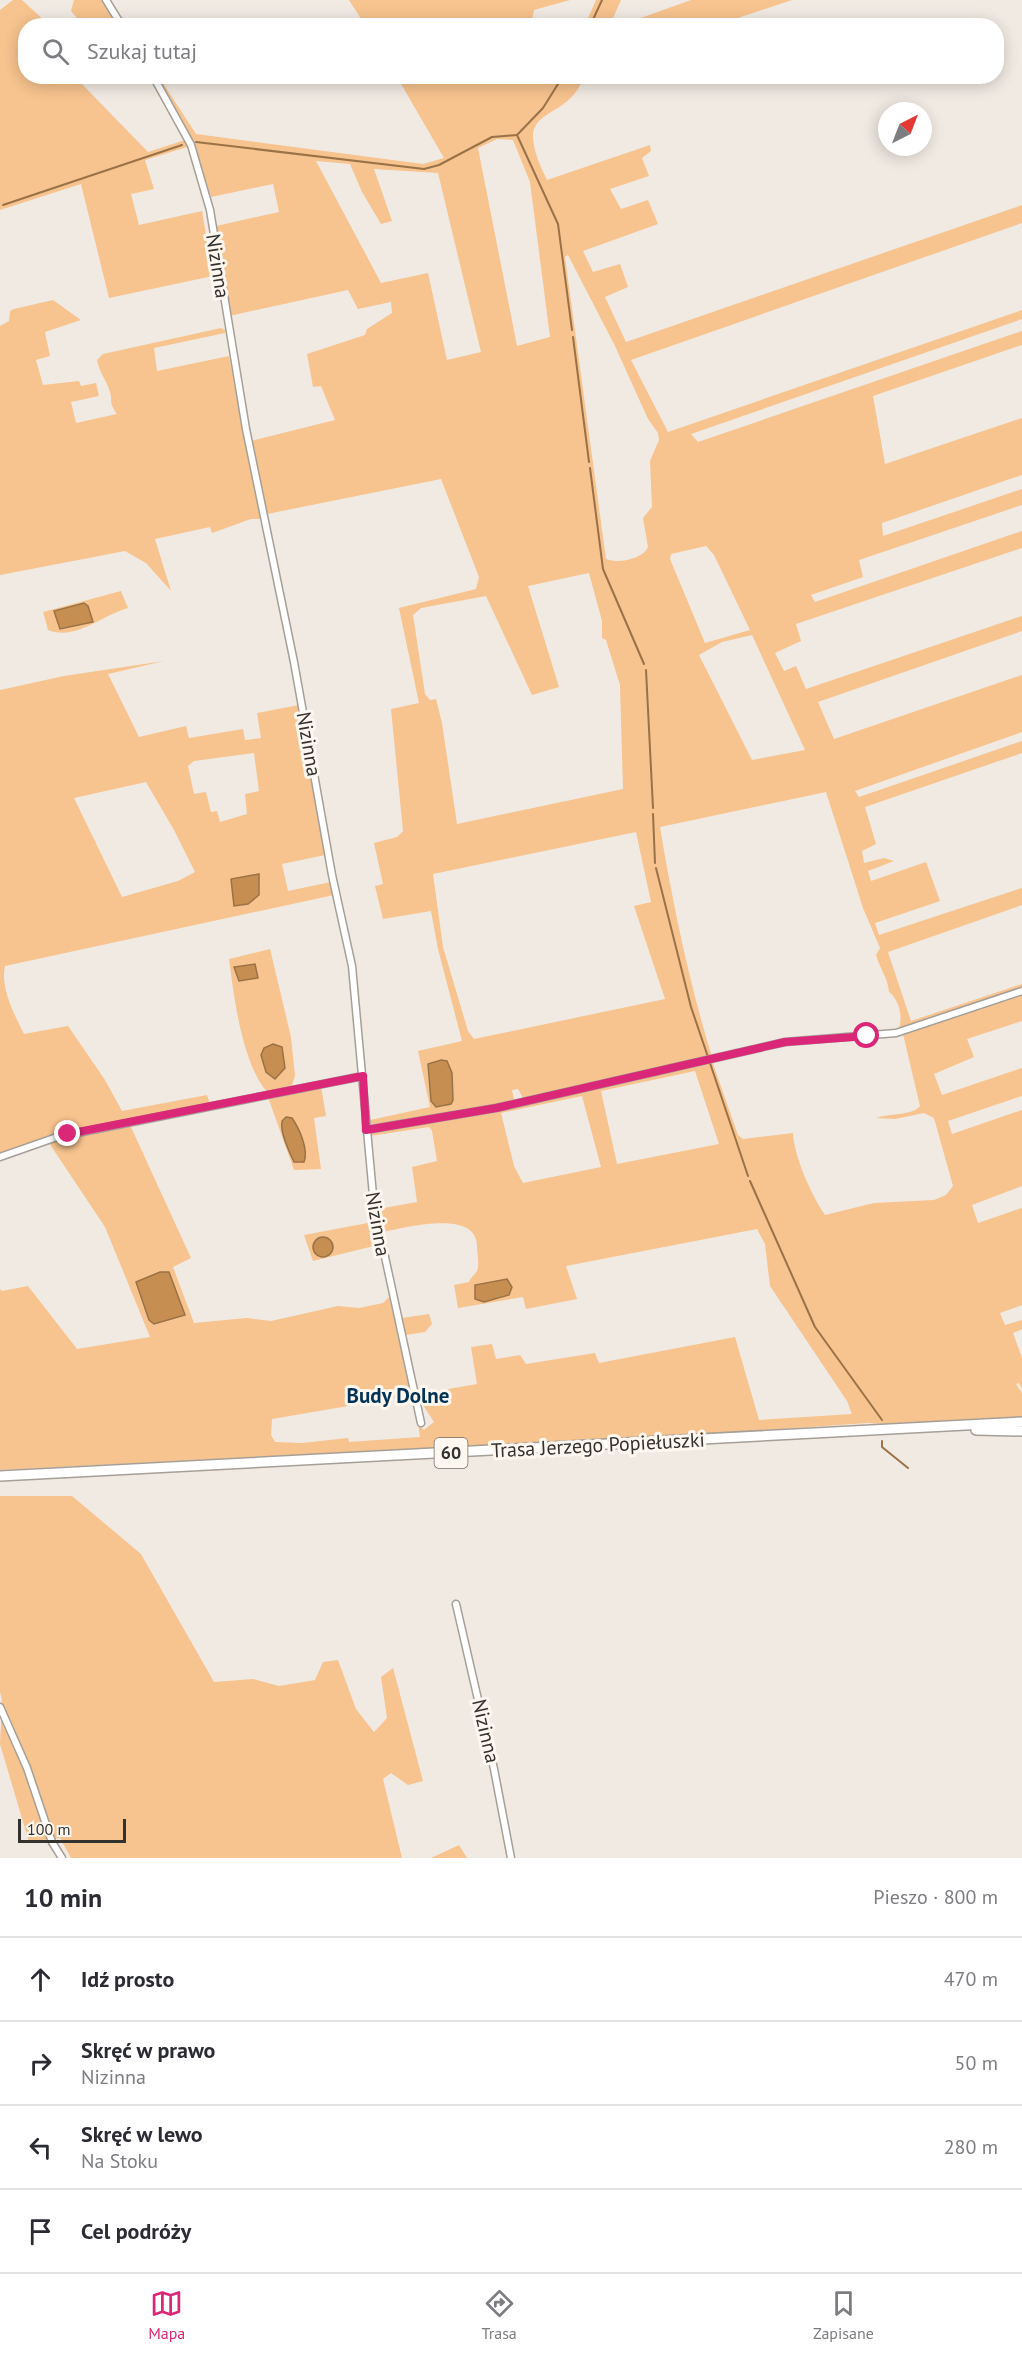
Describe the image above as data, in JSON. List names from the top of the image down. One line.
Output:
{"streets":{"main road":["Trasa Jerzego Popiełuszki","60"],"street":["Nizinna"]},"districts":["Budy Dolne"],"scale_bar":"100 m","north":"top right","page":{"search":"Szukaj tutaj","scale":"100 m","heading":["10 min","Pieszo · 800 m"],"list":[["Idź prosto","470 m"],["Skręć w prawo","Nizinna","50 m"],["Skręć w lewo","Na Stoku","280 m"],"Cel podróży"],"nav":["Mapa","Trasa","Zapisane"]}}
